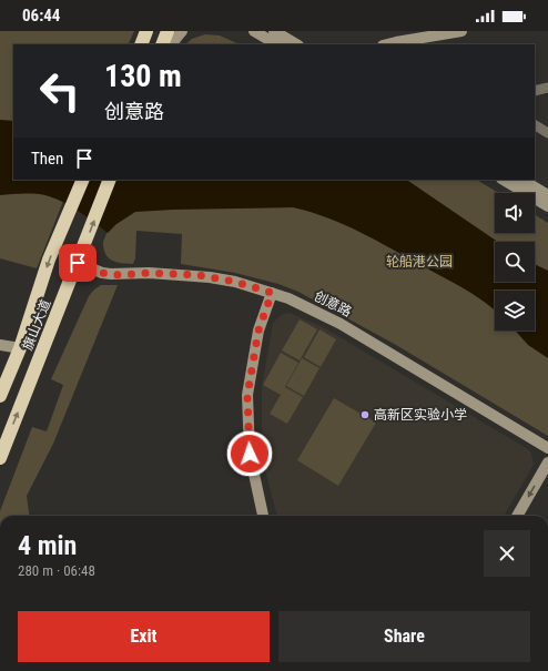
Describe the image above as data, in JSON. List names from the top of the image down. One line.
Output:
{"streets":{"highway":["旗山大道"],"street":["创意路"]},"crossings":[["创意路","旗山大道"]],"parks":["轮船港公园"],"places":["高新区实验小学"],"page":{"status":"06:44","turn":["130 m","创意路"],"then":"Then","heading":["4 min","280 m · 06:48"],"buttons":["Exit","Share"]}}
